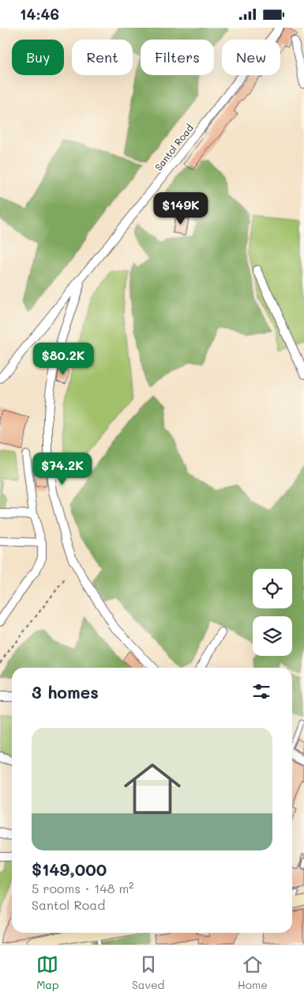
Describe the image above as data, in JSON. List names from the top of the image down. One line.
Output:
{"streets":{"street":["Santol Road"]},"page":{"status":"14:46","chip":["Buy","Rent","Filters","New"],"price":["$149K","$80.2K","$74.2K"],"heading":"3 homes","list":[{"name":"$149,000","note":"5 rooms · 148 m² · Santol Road"}],"tabs":["Map","Saved","Home"]}}
